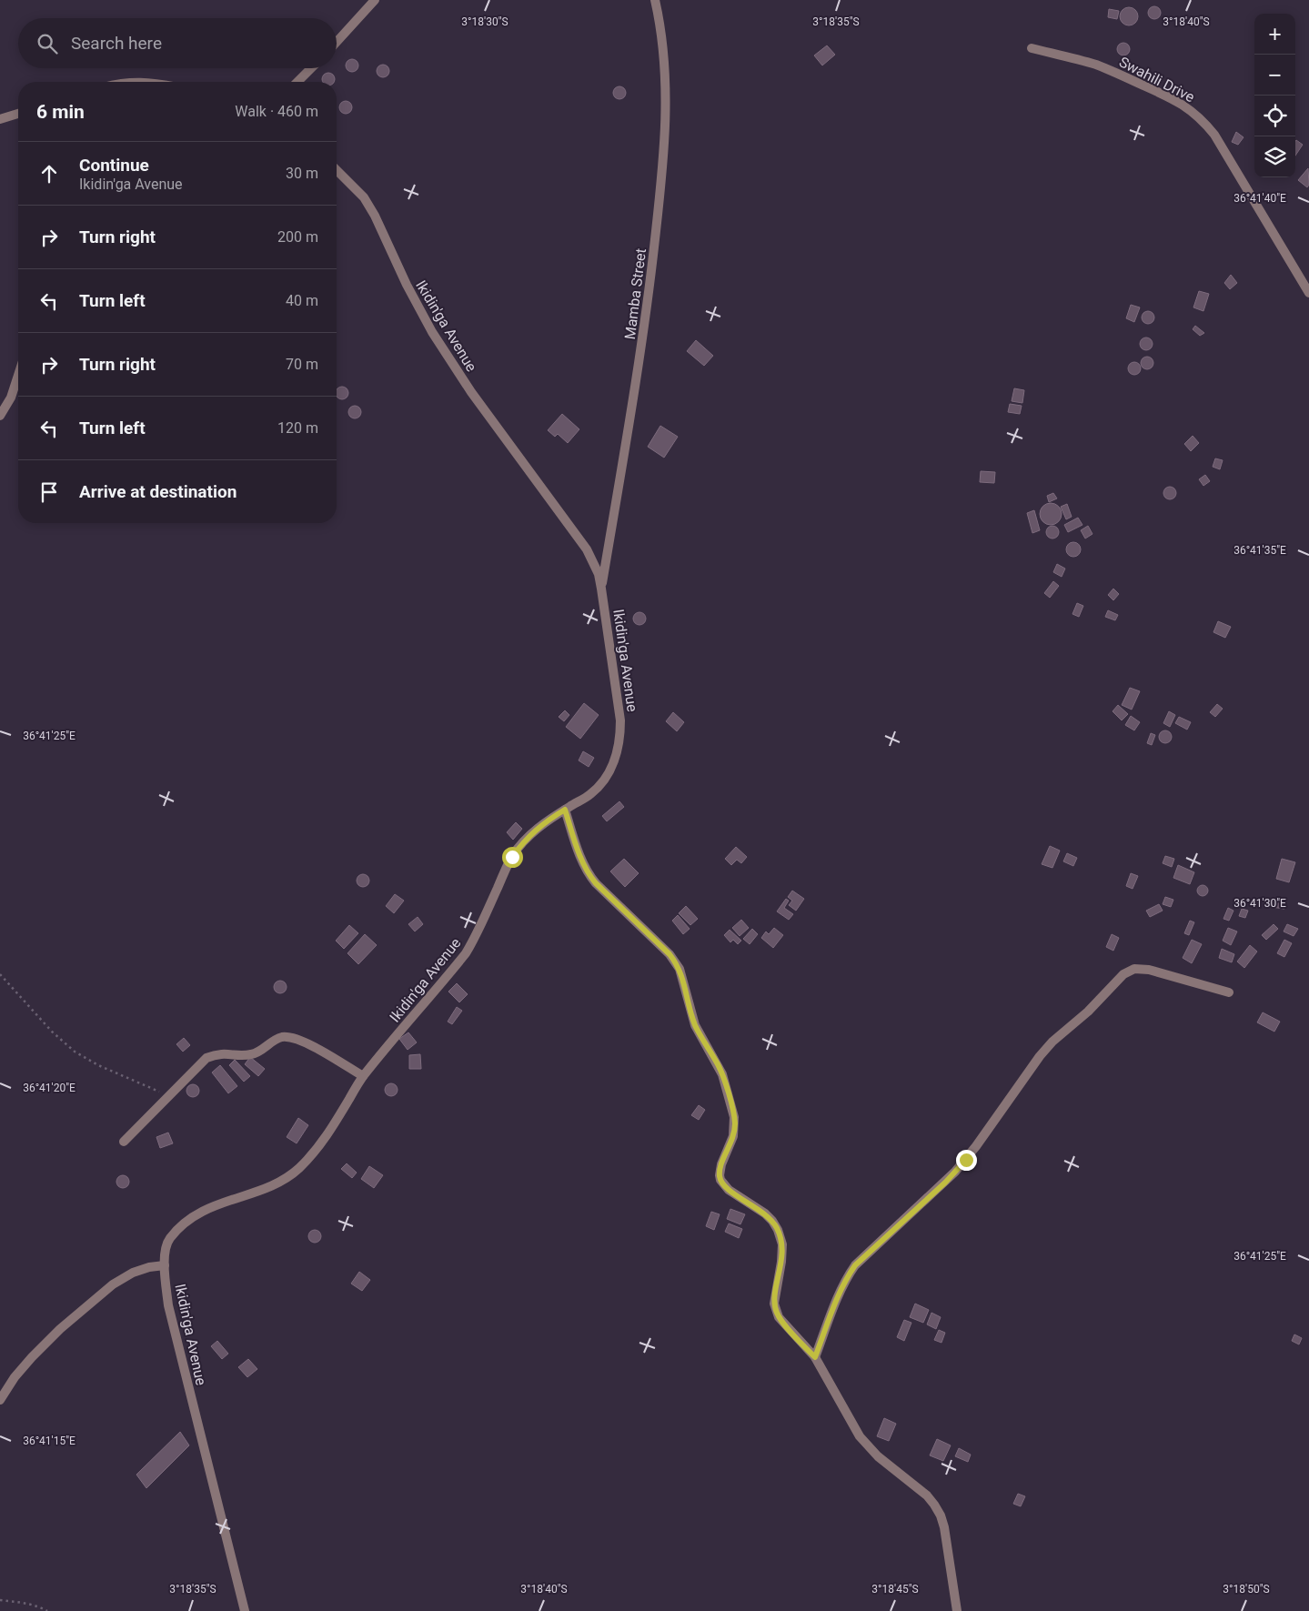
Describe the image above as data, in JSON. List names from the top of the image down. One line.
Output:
{"streets":{"street":["Swahili Drive","Mamba Street","Ikidin'ga Avenue"]},"crossings":[["Mamba Street","Ikidin'ga Avenue"]],"page":{"map_buttons":["+","−"],"search":"Search here","heading":["6 min","Walk · 460 m"],"list":[["Continue","Ikidin'ga Avenue","30 m"],["Turn right","200 m"],["Turn left","40 m"],["Turn right","70 m"],["Turn left","120 m"],"Arrive at destination"]},"coordinates":["3°18'30\"S","3°18'35\"S","3°18'40\"S","36°41'40\"E","36°41'35\"E","36°41'25\"E","36°41'30\"E","36°41'20\"E","36°41'15\"E","3°18'45\"S","3°18'50\"S"]}
